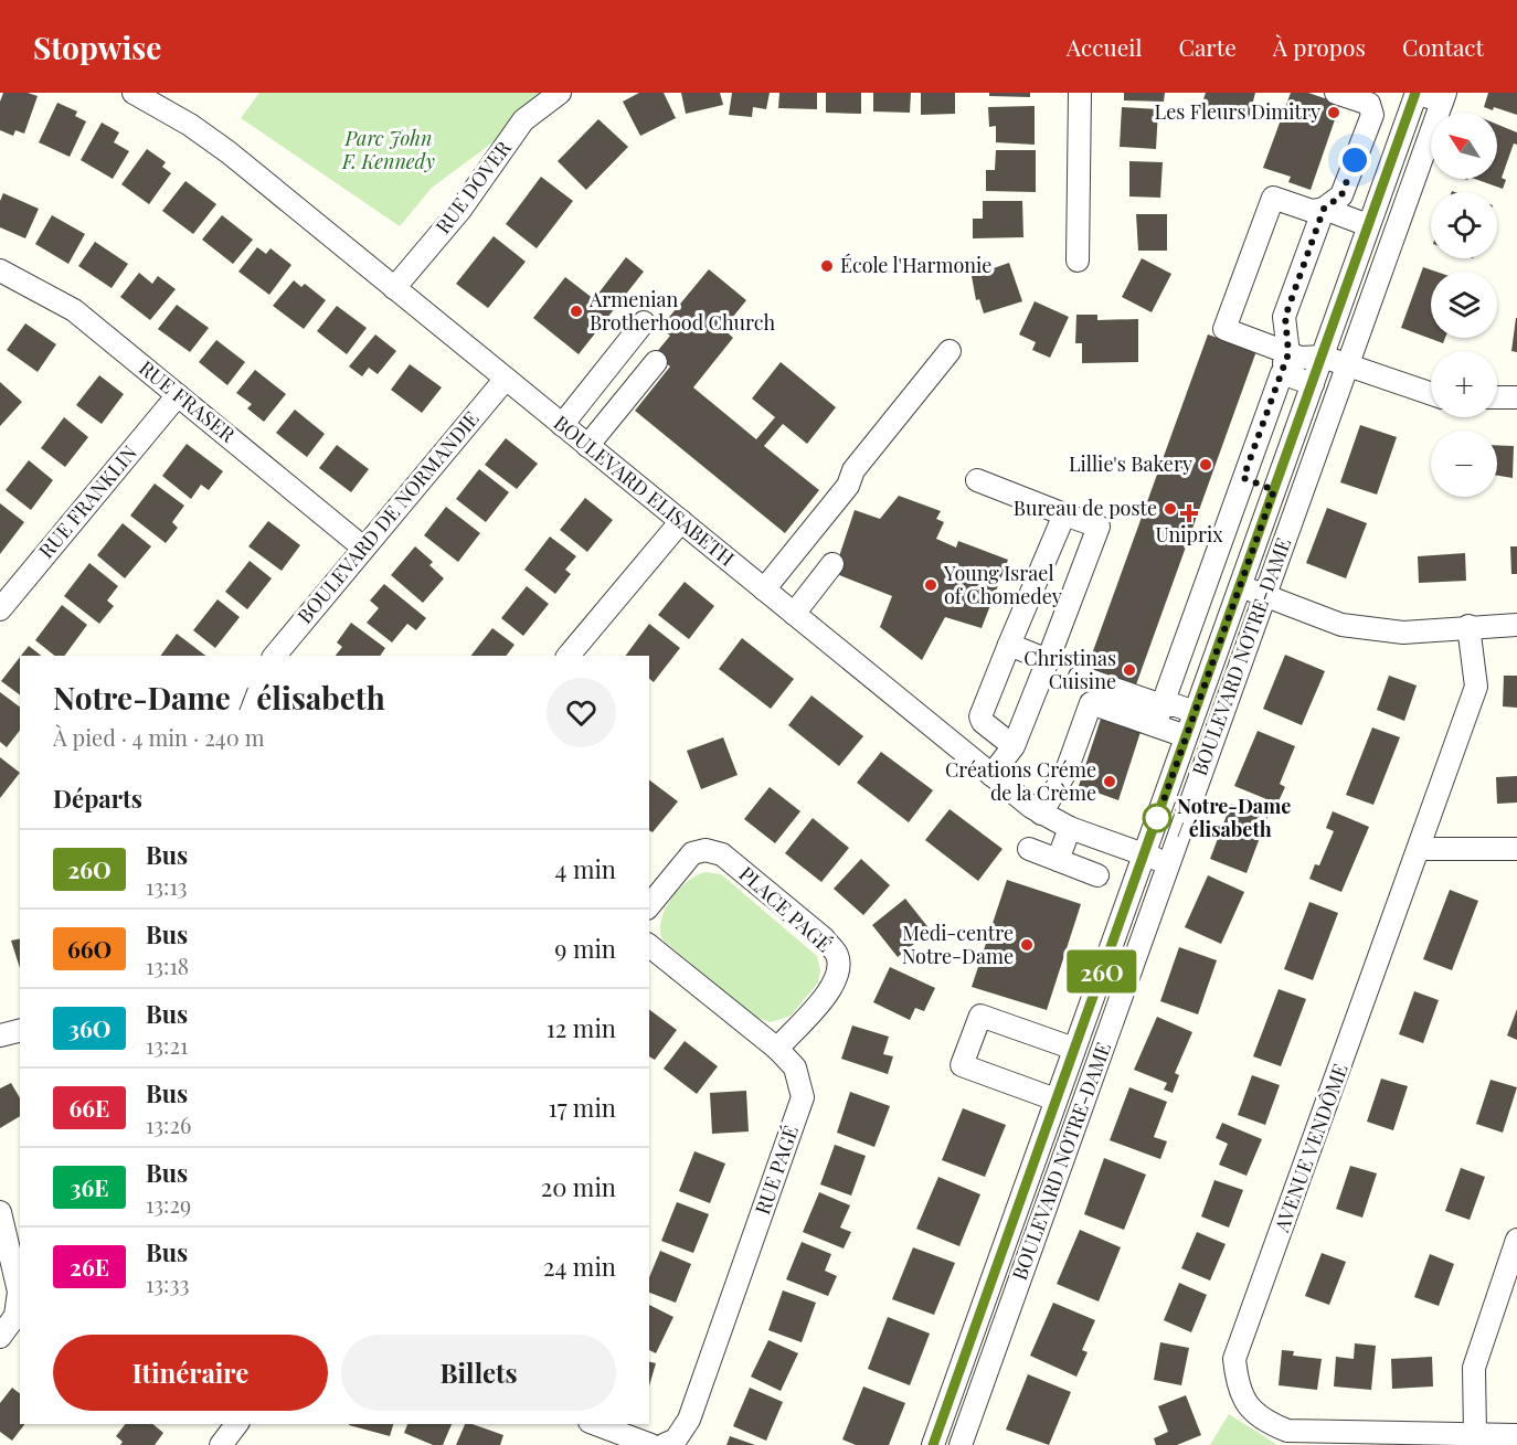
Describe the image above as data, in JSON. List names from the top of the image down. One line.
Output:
{"streets":{"street":["RUE DOVER","RUE FRASER","BOULEVARD ELISABETH","RUE FRANKLIN","BOULEVARD DE NORMANDIE","BOULEVARD NOTRE-DAME","PLACE PAGÉ","AVENUE VENDÔME","RUE PAGÉ"]},"crossings":[["RUE DOVER","BOULEVARD ELISABETH"],["RUE FRASER","RUE FRANKLIN"],["RUE FRASER","BOULEVARD DE NORMANDIE"],["BOULEVARD ELISABETH","BOULEVARD DE NORMANDIE"],["BOULEVARD ELISABETH","BOULEVARD NOTRE-DAME"],["PLACE PAGÉ","RUE PAGÉ"]],"parks":["Parc John F. Kennedy"],"places":{"other":["Les Fleurs Dimitry","École l'Harmonie","Armenian Brotherhood Church","Lillie's Bakery","Bureau de poste","Young Israel of Chomedey","Christinas Cuisine","Créations Créme de la Crème","Notre-Dame / élisabeth","Medi-centre Notre-Dame"],"health":["Uniprix"]},"lines":["bus line 26O"],"north":"top left","page":{"header":"Stopwise","nav":["Accueil","Carte","À propos","Contact"],"on_map":"26O","map_buttons":["+","−"],"heading":[["Notre-Dame / élisabeth","À pied · 4 min · 240 m"],"Départs"],"list":[{"mark":"26O","name":"Bus","note":"13:13","value":"4 min"},{"mark":"66O","name":"Bus","note":"13:18","value":"9 min"},{"mark":"36O","name":"Bus","note":"13:21","value":"12 min"},{"mark":"66E","name":"Bus","note":"13:26","value":"17 min"},{"mark":"36E","name":"Bus","note":"13:29","value":"20 min"},{"mark":"26E","name":"Bus","note":"13:33","value":"24 min"}],"buttons":["Itinéraire","Billets"]}}
